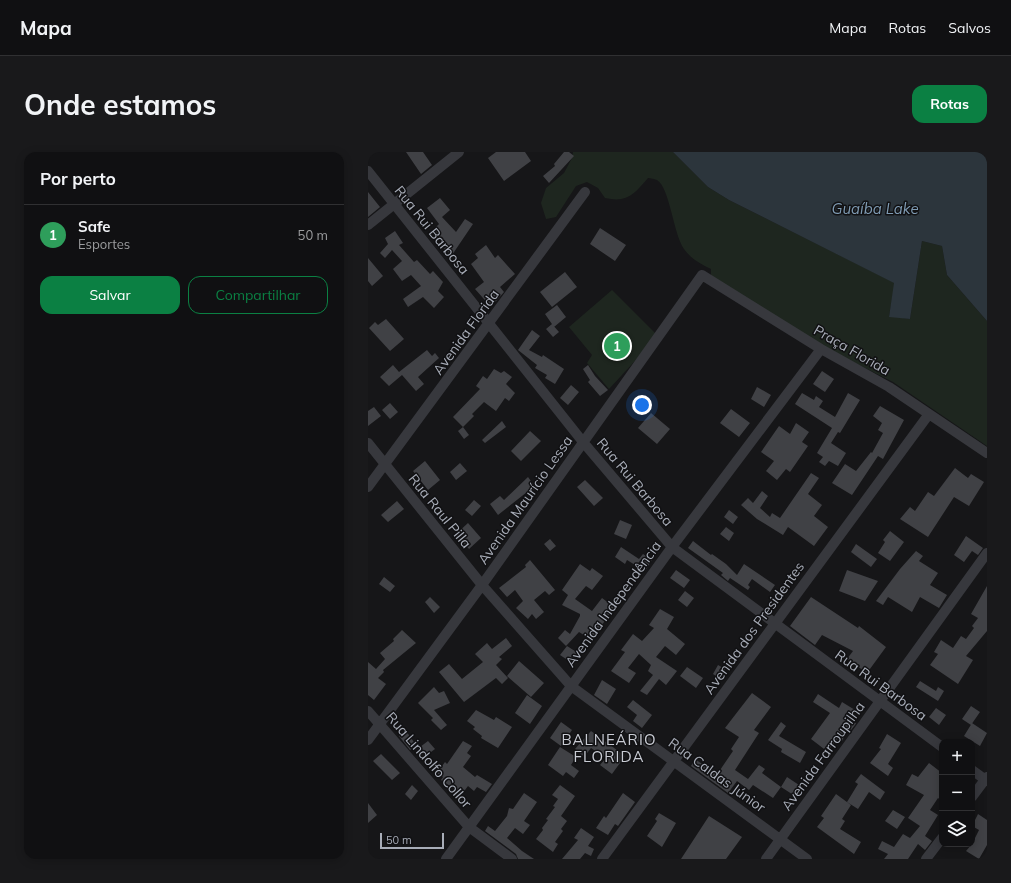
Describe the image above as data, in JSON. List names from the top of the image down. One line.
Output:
{"streets":{"street":["Rua Rui Barbosa","Avenida Florida","Praça Florida","Avenida Maurício Lessa","Rua Raul Pilla","Avenida Independência","Avenida dos Presidentes","Avenida Farroupilha","Rua Lindolfo Collor","Rua Caldas Júnior"]},"crossings":[["Rua Rui Barbosa","Avenida Florida"],["Rua Rui Barbosa","Avenida Maurício Lessa"],["Rua Rui Barbosa","Avenida Independência"],["Rua Rui Barbosa","Avenida dos Presidentes"],["Rua Rui Barbosa","Avenida Farroupilha"],["Avenida Florida","Rua Raul Pilla"],["Praça Florida","Avenida Maurício Lessa"],["Praça Florida","Avenida Independência"],["Praça Florida","Avenida dos Presidentes"],["Avenida Maurício Lessa","Rua Raul Pilla"],["Avenida Maurício Lessa","Rua Lindolfo Collor"],["Rua Raul Pilla","Avenida Independência"],["Rua Raul Pilla","Rua Caldas Júnior"],["Avenida Independência","Rua Lindolfo Collor"],["Avenida Independência","Rua Caldas Júnior"],["Avenida dos Presidentes","Rua Caldas Júnior"],["Avenida Farroupilha","Rua Caldas Júnior"]],"districts":["BALNEÁRIO FLORIDA"],"water":["Guaíba Lake"],"scale_bar":"50 m","page":{"header":"Mapa","nav":["Mapa","Rotas","Salvos"],"buttons":["Rotas",["Salvar","Compartilhar"]],"title":"Onde estamos","heading":"Por perto","list":[{"mark":"1","name":"Safe","note":"Esportes","value":"50 m"}],"pins":"1","map_buttons":["+","−"],"scale":"50 m"}}
